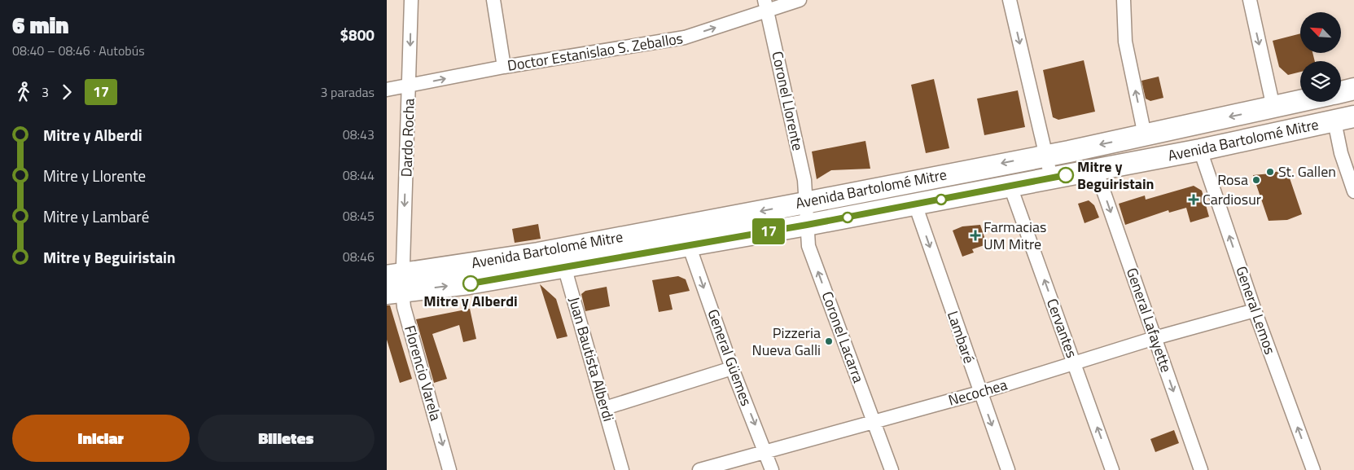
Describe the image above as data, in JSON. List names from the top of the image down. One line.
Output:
{"streets":{"main road":["Avenida Bartolomé Mitre"],"street":["Doctor Estanislao S. Zeballos","Coronel Llorente","Dardo Rocha","General Lemos","General Lafayette","Cervantes","Coronel Lacarra","Lambaré","General Güemes","Juan Bautista Alberdi","Florencio Varela","Necochea"]},"crossings":[["Doctor Estanislao S. Zeballos","Coronel Llorente"],["Doctor Estanislao S. Zeballos","Dardo Rocha"],["Coronel Llorente","Avenida Bartolomé Mitre"],["Coronel Llorente","Coronel Lacarra"],["Dardo Rocha","Avenida Bartolomé Mitre"],["Dardo Rocha","Florencio Varela"],["Avenida Bartolomé Mitre","General Lemos"],["Avenida Bartolomé Mitre","General Lafayette"],["Avenida Bartolomé Mitre","Cervantes"],["Avenida Bartolomé Mitre","Coronel Lacarra"],["Avenida Bartolomé Mitre","Lambaré"],["Avenida Bartolomé Mitre","General Güemes"],["Avenida Bartolomé Mitre","Juan Bautista Alberdi"],["Avenida Bartolomé Mitre","Florencio Varela"],["General Lemos","Necochea"],["General Lafayette","Necochea"],["Cervantes","Necochea"],["Coronel Lacarra","Necochea"],["Lambaré","Necochea"],["General Güemes","Necochea"]],"one_way":["Doctor Estanislao S. Zeballos","Dardo Rocha","General Lemos","General Lafayette","Cervantes","Coronel Lacarra","Lambaré","General Güemes","Florencio Varela"],"places":{"other":["St. Gallen","Mitre y Beguiristain","Rosa","Mitre y Alberdi","Pizzeria Nueva Galli"],"health":["Cardiosur","Farmacias UM Mitre"]},"lines":["bus line 17"],"north":"top left","page":{"heading":["6 min","08:40 – 08:46 · Autobús","$800"],"on_map":"17","legs":["3","17","3 paradas"],"list":[{"name":"Mitre y Alberdi","value":"08:43"},{"name":"Mitre y Llorente","value":"08:44"},{"name":"Mitre y Lambaré","value":"08:45"},{"name":"Mitre y Beguiristain","value":"08:46"}],"buttons":["Iniciar","Billetes"]}}
